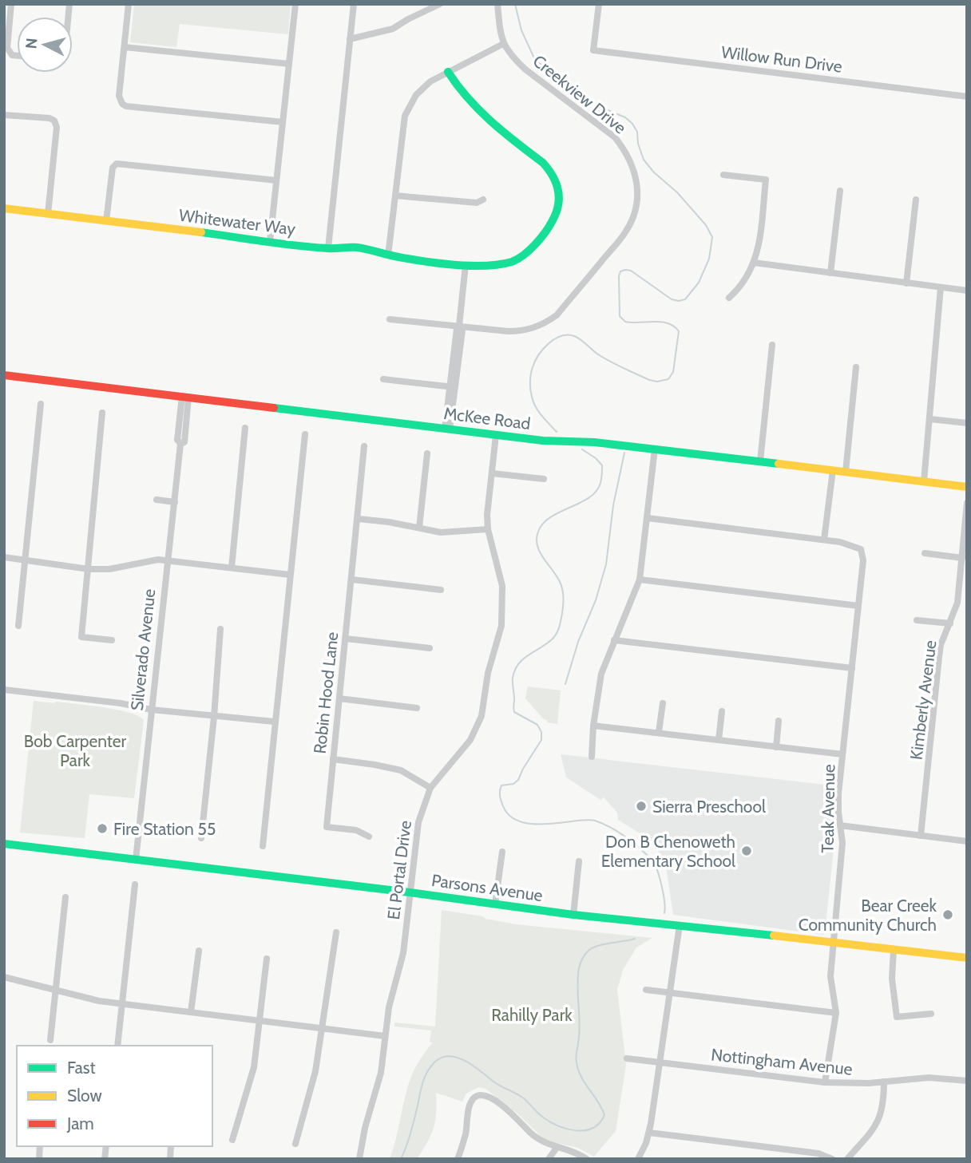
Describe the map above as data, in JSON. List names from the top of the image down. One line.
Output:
{"streets":{"street":["Willow Run Drive","Creekview Drive","Whitewater Way","McKee Road","Silverado Avenue","Robin Hood Lane","Kimberly Avenue","Teak Avenue","El Portal Drive","Parsons Avenue","Nottingham Avenue"]},"crossings":[["McKee Road","Silverado Avenue"],["McKee Road","El Portal Drive"],["Silverado Avenue","Parsons Avenue"],["Teak Avenue","Parsons Avenue"],["Teak Avenue","Nottingham Avenue"],["El Portal Drive","Parsons Avenue"]],"parks":["Bob Carpenter Park","Rahilly Park"],"places":["Sierra Preschool","Fire Station 55","Don B Chenoweth Elementary School","Bear Creek Community Church"],"legend":["Fast","Slow","Jam"],"north":"left"}
